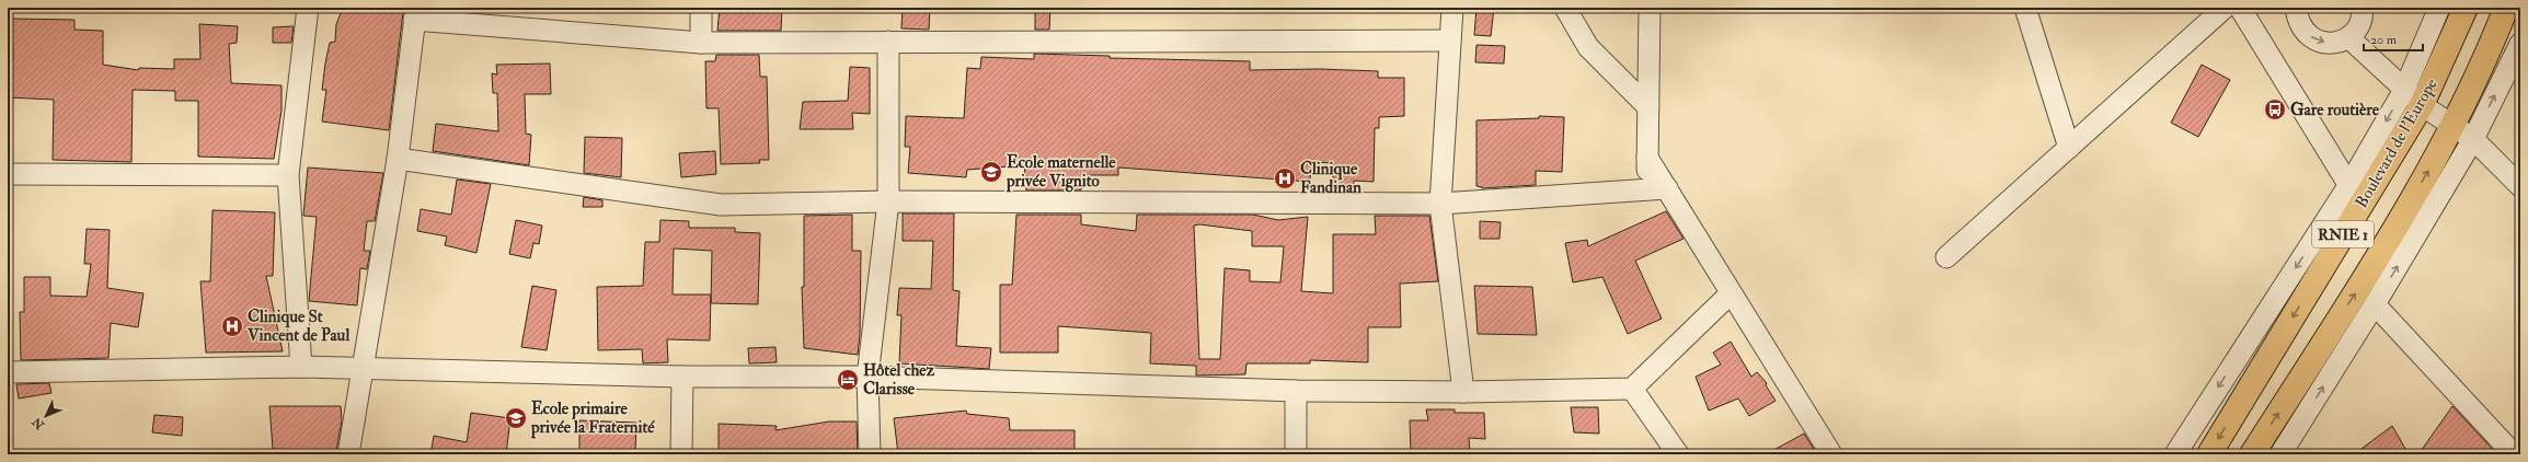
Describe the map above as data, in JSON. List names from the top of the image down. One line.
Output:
{"streets":{"highway":["Boulevard de l’Europe","RNIE 1"]},"places":{"bus stop":["Gare routière"],"school or university":["Ecole maternelle privée Vignito","Ecole primaire privée la Fraternité"],"hospital":["Clinique Fandinan","Clinique St Vincent de Paul"],"hotel":["Hôtel chez Clarisse"]},"scale_bar":"20 m","north":"bottom left"}
